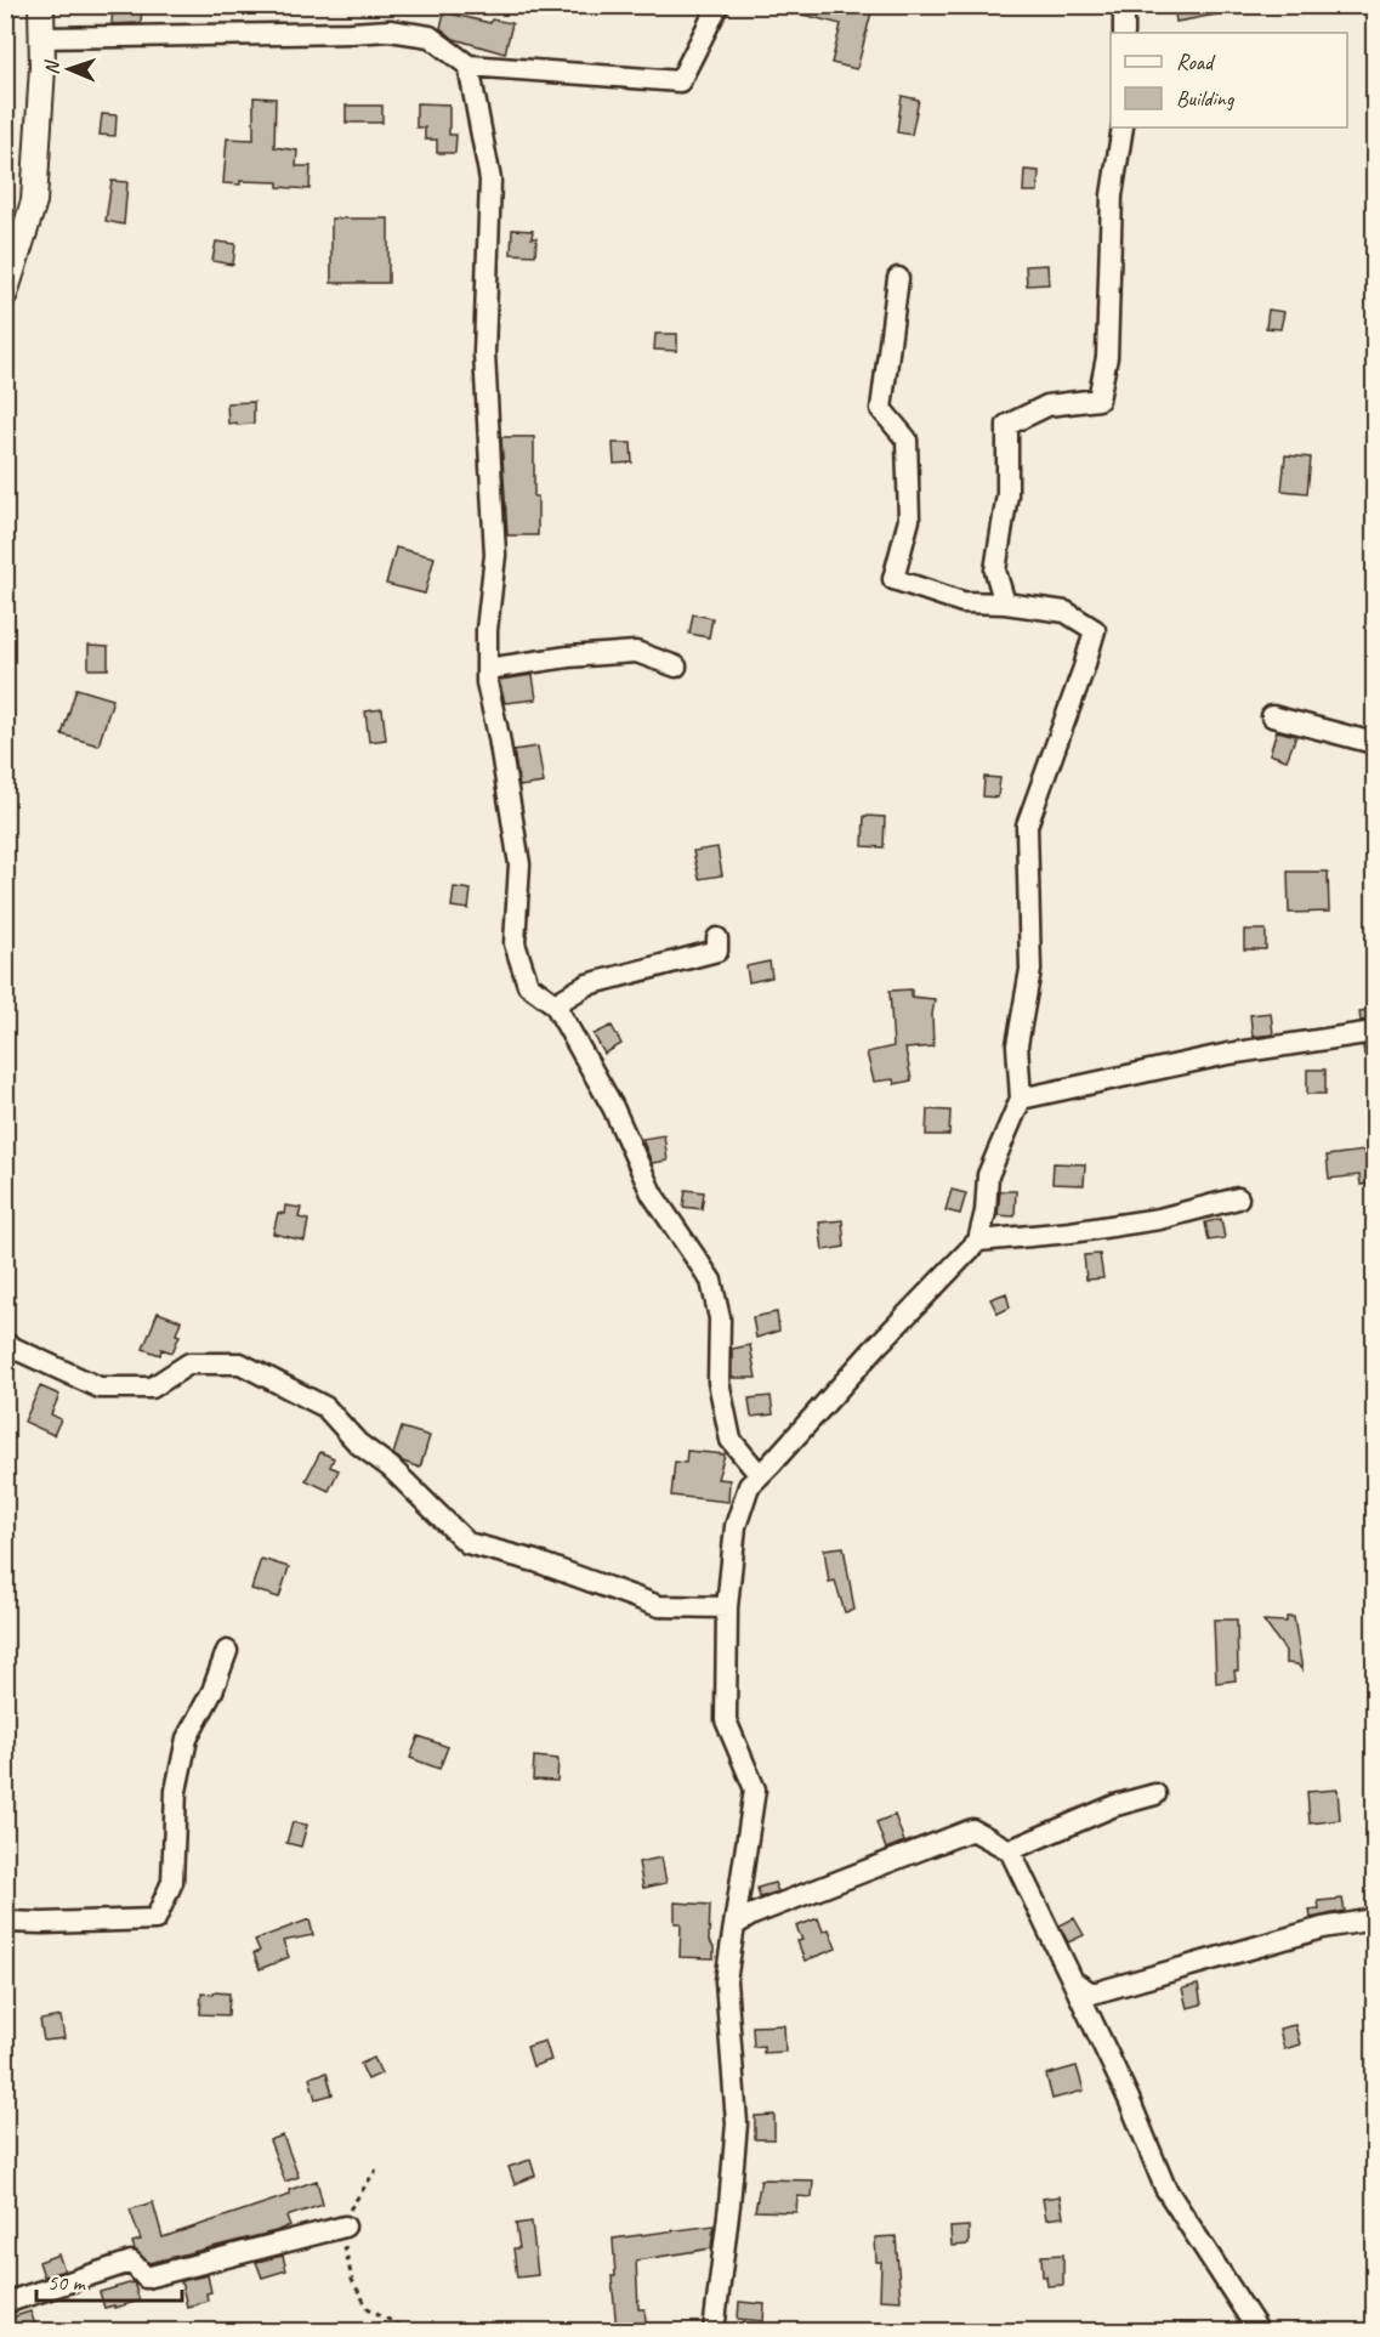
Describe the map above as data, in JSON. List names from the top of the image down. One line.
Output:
{"legend":["Road","Building"],"scale_bar":"50 m","north":"left"}
